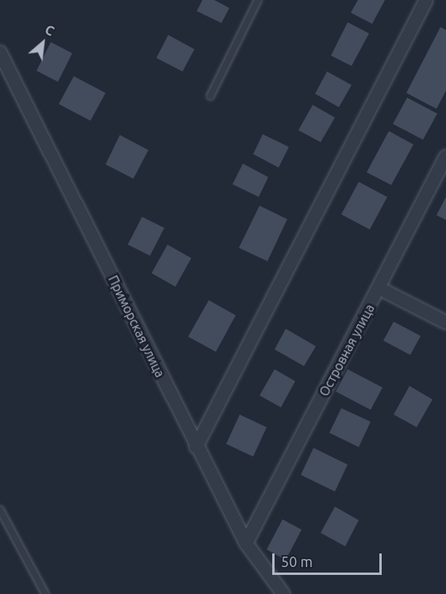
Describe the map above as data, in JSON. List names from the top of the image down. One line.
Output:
{"streets":{"street":["Приморская улица","Островная улица"]},"crossings":[["Приморская улица","Островная улица"]],"scale_bar":"50 m","north":"top right"}
